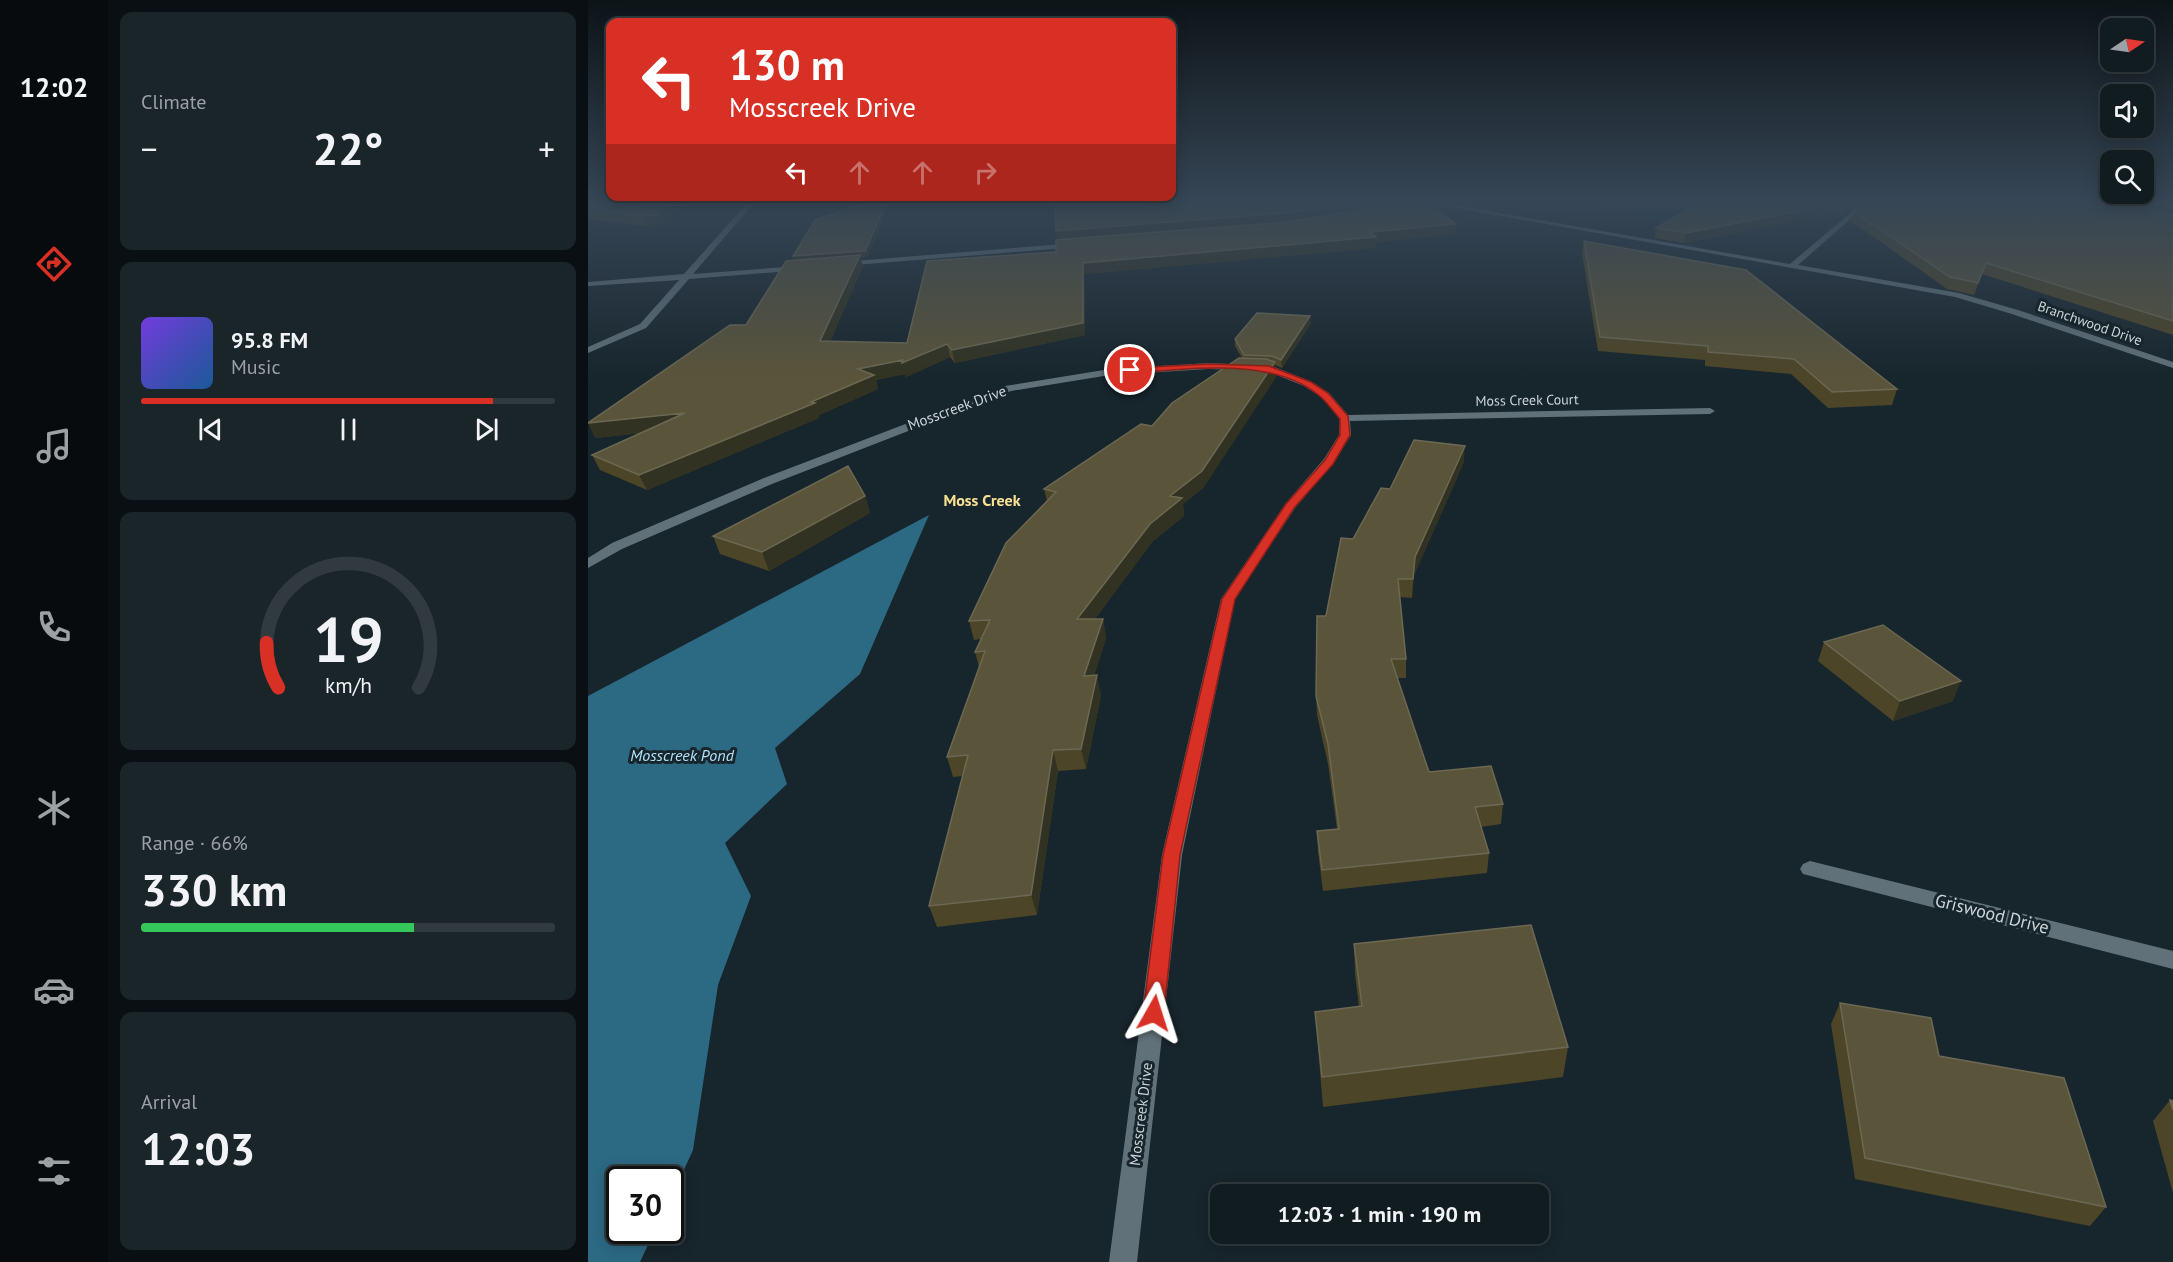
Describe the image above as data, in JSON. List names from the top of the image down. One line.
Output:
{"streets":{"street":["Branchwood Drive","Moss Creek Court","Mosscreek Drive","Griswood Drive"]},"crossings":[["Moss Creek Court","Mosscreek Drive"]],"districts":["Moss Creek"],"water":["Mosscreek Pond"],"north":"right","page":{"tabs":"12:02","tile":["Climate",["Range · 66%","330 km"],["Arrival","12:03"]],"turn":["130 m","Mosscreek Drive"],"heat":["−","22°","+"],"song":["95.8 FM","Music"],"limit":"30","trip":"12:03 · 1 min · 190 m","gauge":["19","km/h"]}}
